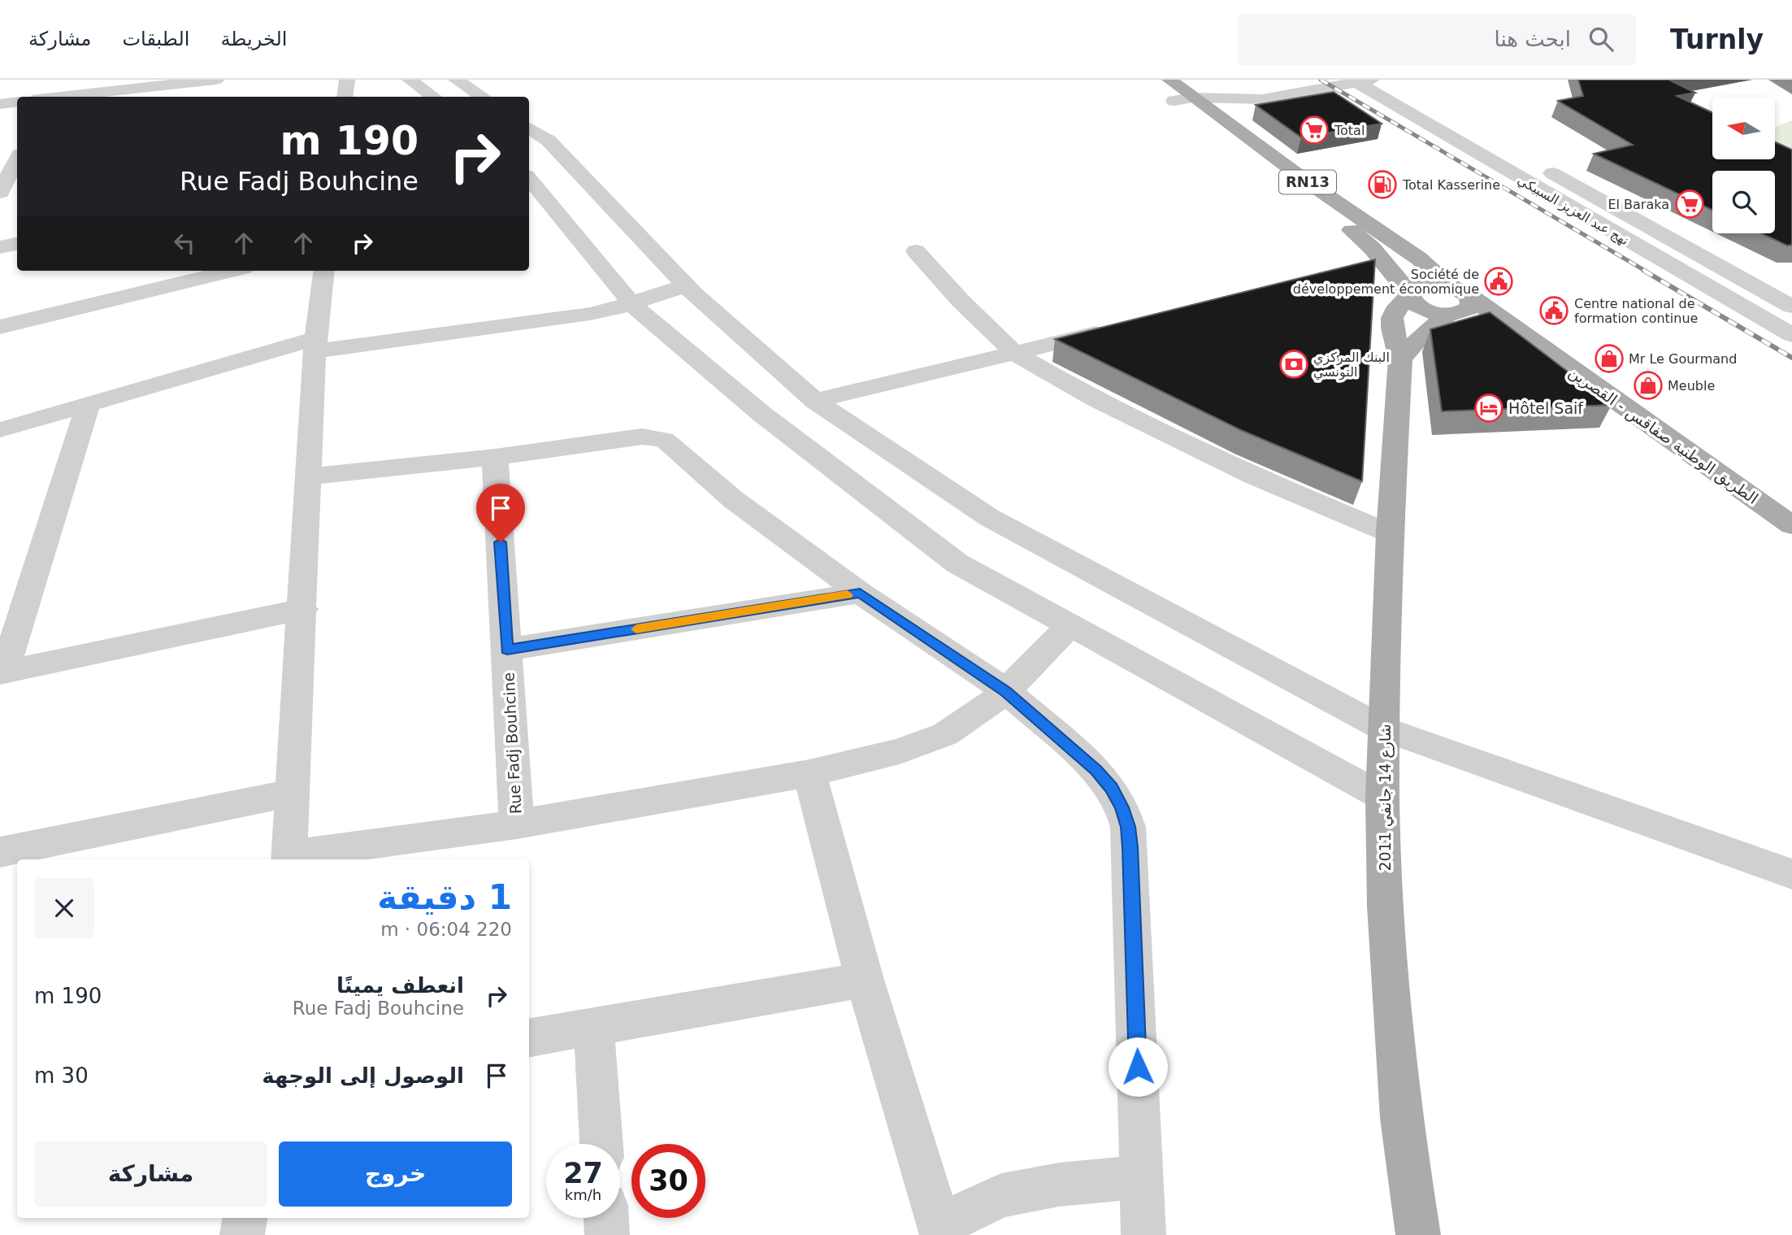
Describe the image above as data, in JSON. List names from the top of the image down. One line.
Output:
{"streets":{"main road":["RN13","الطريق الوطنية صفاقس - القصرين","شارع 14 جانفي 2011"],"street":["نهج عبد العزيز السبيكي","Rue Fadj Bouhcine"]},"crossings":[["RN13","الطريق الوطنية صفاقس - القصرين"],["RN13","شارع 14 جانفي 2011"]],"places":{"supermarket":["Total","El Baraka"],"fuel station":["Total Kasserine"],"public building":["Société de développement économique","Centre national de formation continue"],"shop":["Mr Le Gourmand","Meuble"],"bank":["البنك المركزي التونسي"],"hotel":["Hôtel Saif"]},"north":"left","page":{"header":"Turnly","search":"ابحث هنا","nav":["الخريطة","الطبقات","مشاركة"],"turn":["190 m","Rue Fadj Bouhcine"],"heading":["1 دقيقة","220 m · 06:04"],"list":[{"name":"انعطف يمينًا","note":"Rue Fadj Bouhcine","value":"190 m"},{"name":"الوصول إلى الوجهة","value":"30 m"}],"buttons":["خروج","مشاركة"],"speed":"27 km/h","limit":"30"}}
